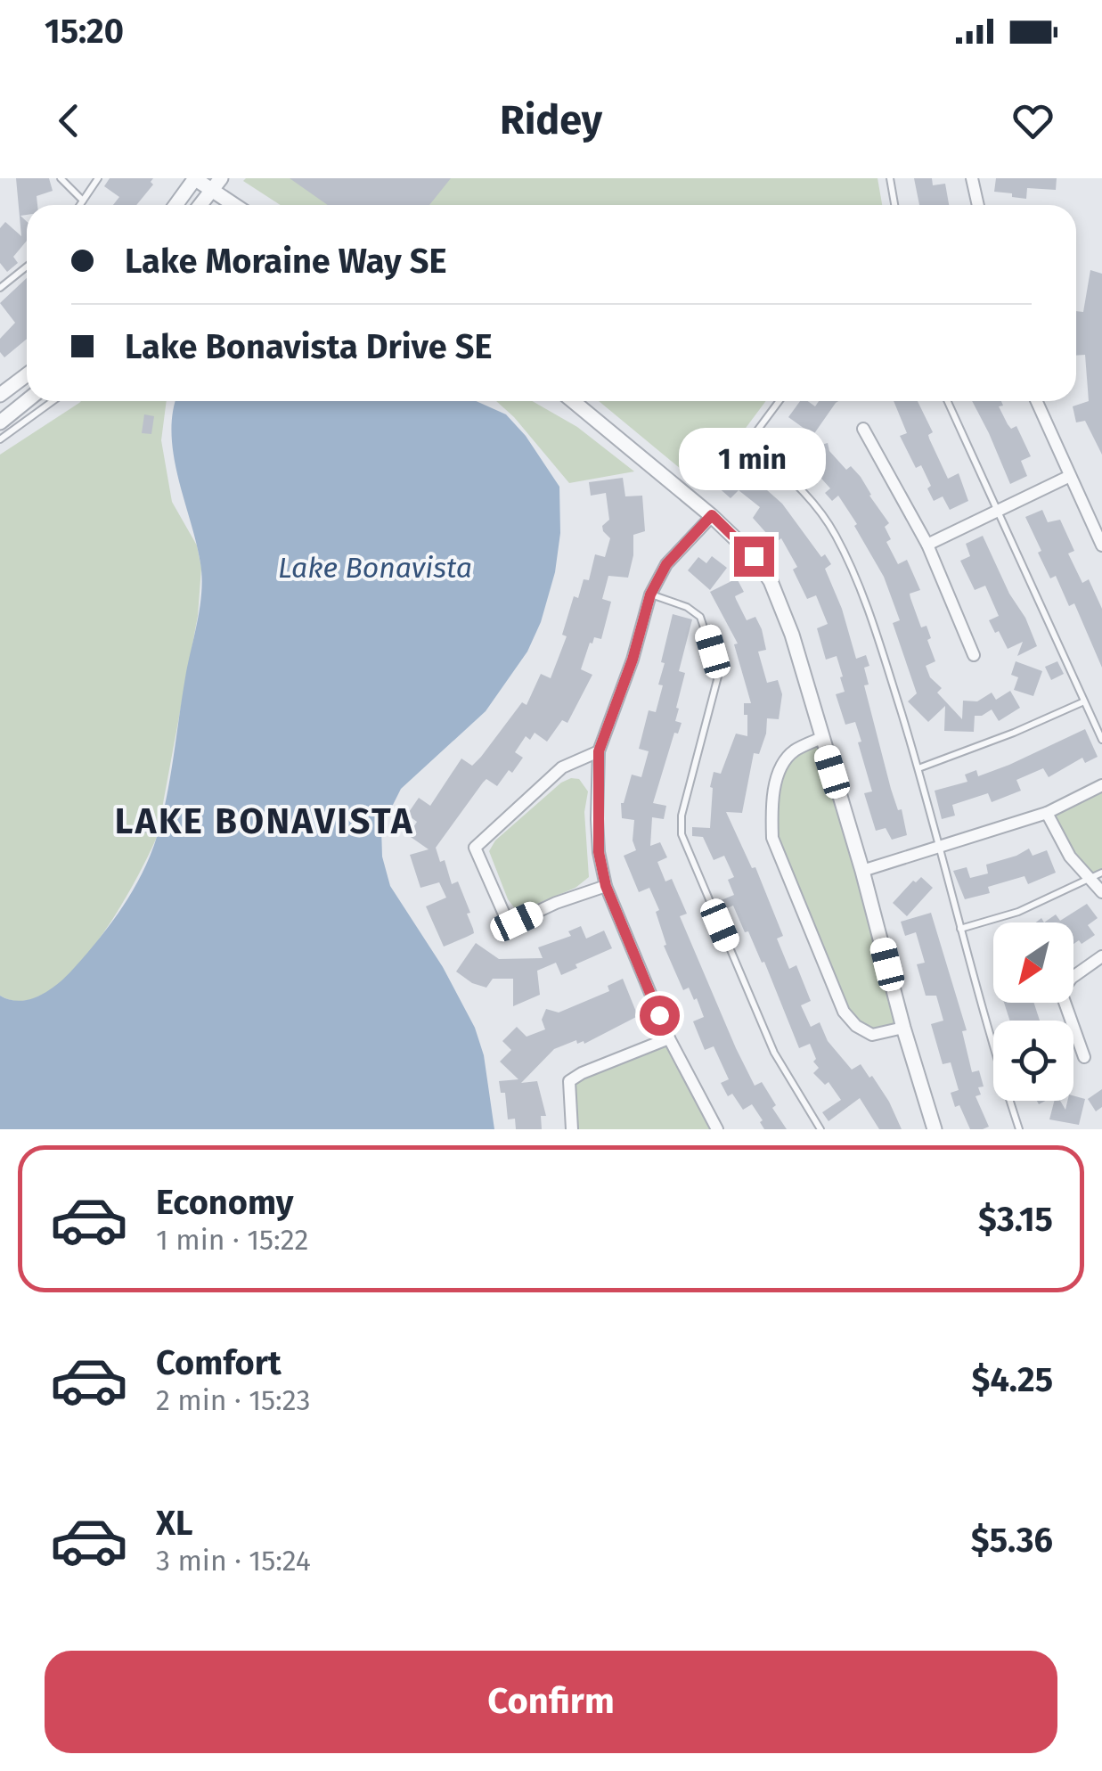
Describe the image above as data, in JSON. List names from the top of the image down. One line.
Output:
{"districts":["LAKE BONAVISTA"],"water":["Lake Bonavista"],"north":"bottom left","page":{"status":"15:20","header":"Ridey","banner":["Lake Moraine Way SE","Lake Bonavista Drive SE"],"bubble":"1 min","list":[{"name":"Economy","note":"1 min · 15:22","value":"$3.15"},{"name":"Comfort","note":"2 min · 15:23","value":"$4.25"},{"name":"XL","note":"3 min · 15:24","value":"$5.36"}],"buttons":"Confirm"}}
